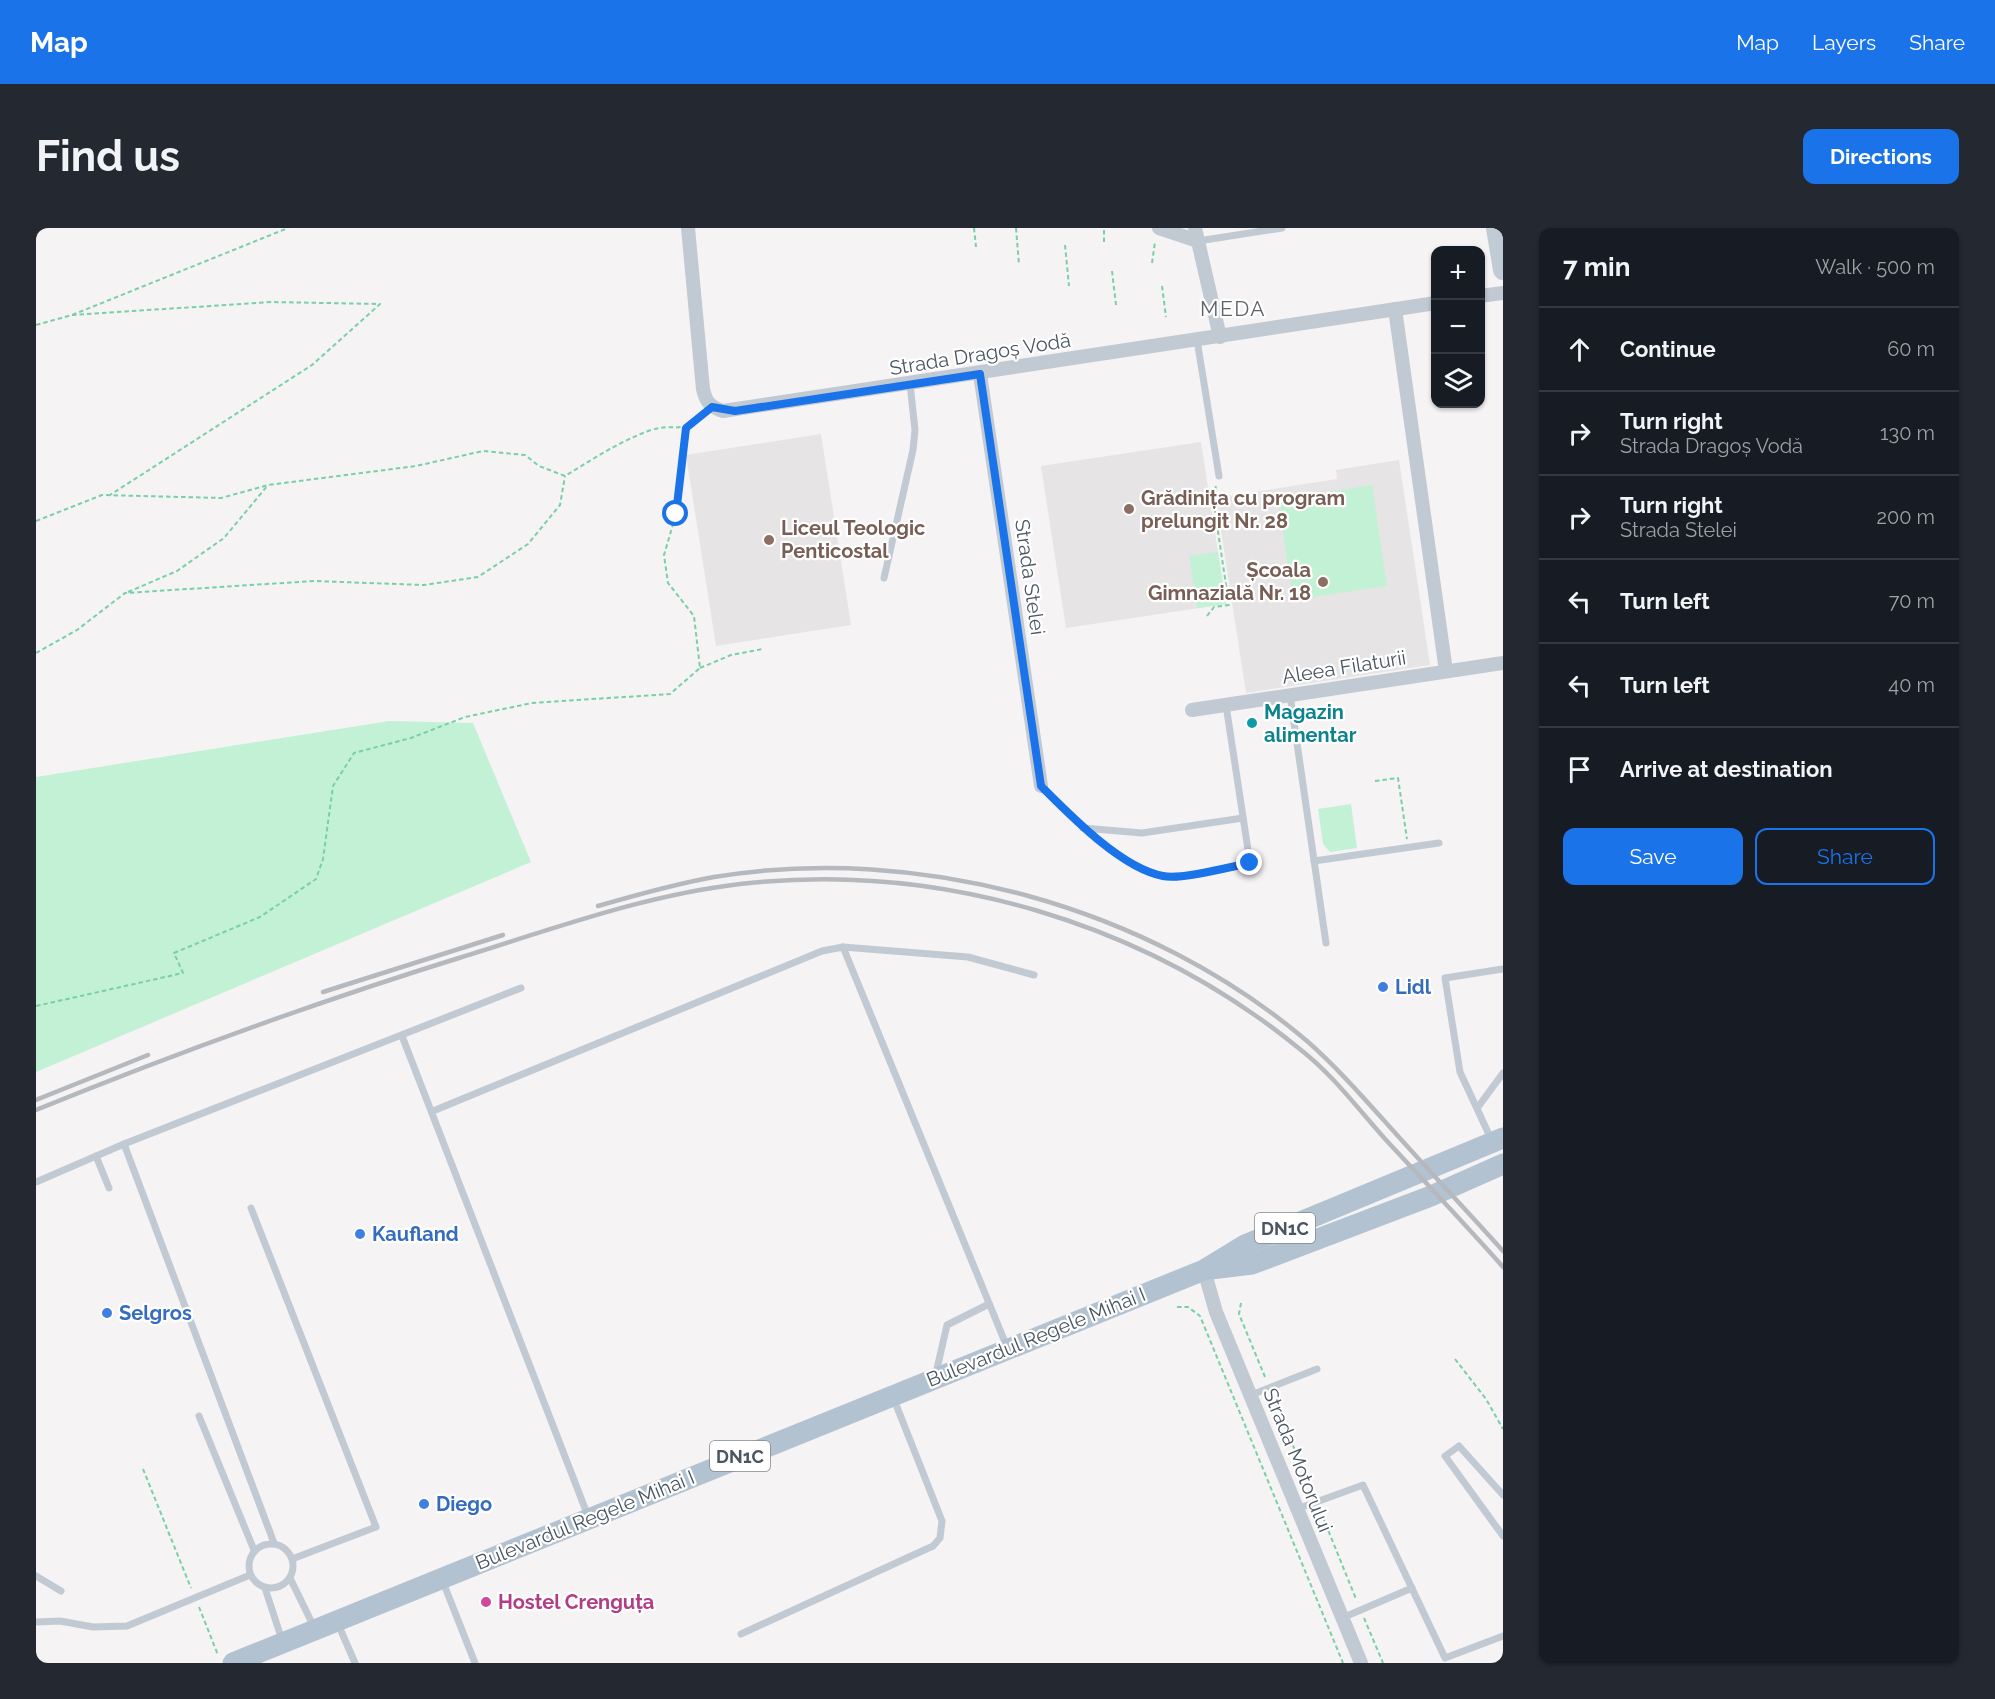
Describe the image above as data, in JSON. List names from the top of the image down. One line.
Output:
{"streets":{"main road":["DN1C","Bulevardul Regele Mihai I"],"street":["Strada Dragoș Vodă","Strada Stelei","Aleea Filaturii","Strada Motorului"]},"crossings":[["Strada Dragoș Vodă","Strada Stelei"],["Bulevardul Regele Mihai I","Strada Motorului"]],"districts":["MEDA"],"places":["Grădinița cu program prelungit Nr. 28","Liceul Teologic Penticostal","Școala Gimnazială Nr. 18","Magazin alimentar","Lidl","Kaufland","Selgros","Diego","Hostel Crenguța"],"page":{"header":"Map","nav":["Map","Layers","Share"],"buttons":["Directions",["Save","Share"]],"title":"Find us","heading":["7 min","Walk · 500 m"],"map_buttons":["+","−"],"list":[["Continue","60 m"],["Turn right","Strada Dragoș Vodă","130 m"],["Turn right","Strada Stelei","200 m"],["Turn left","70 m"],["Turn left","40 m"],"Arrive at destination"]}}
